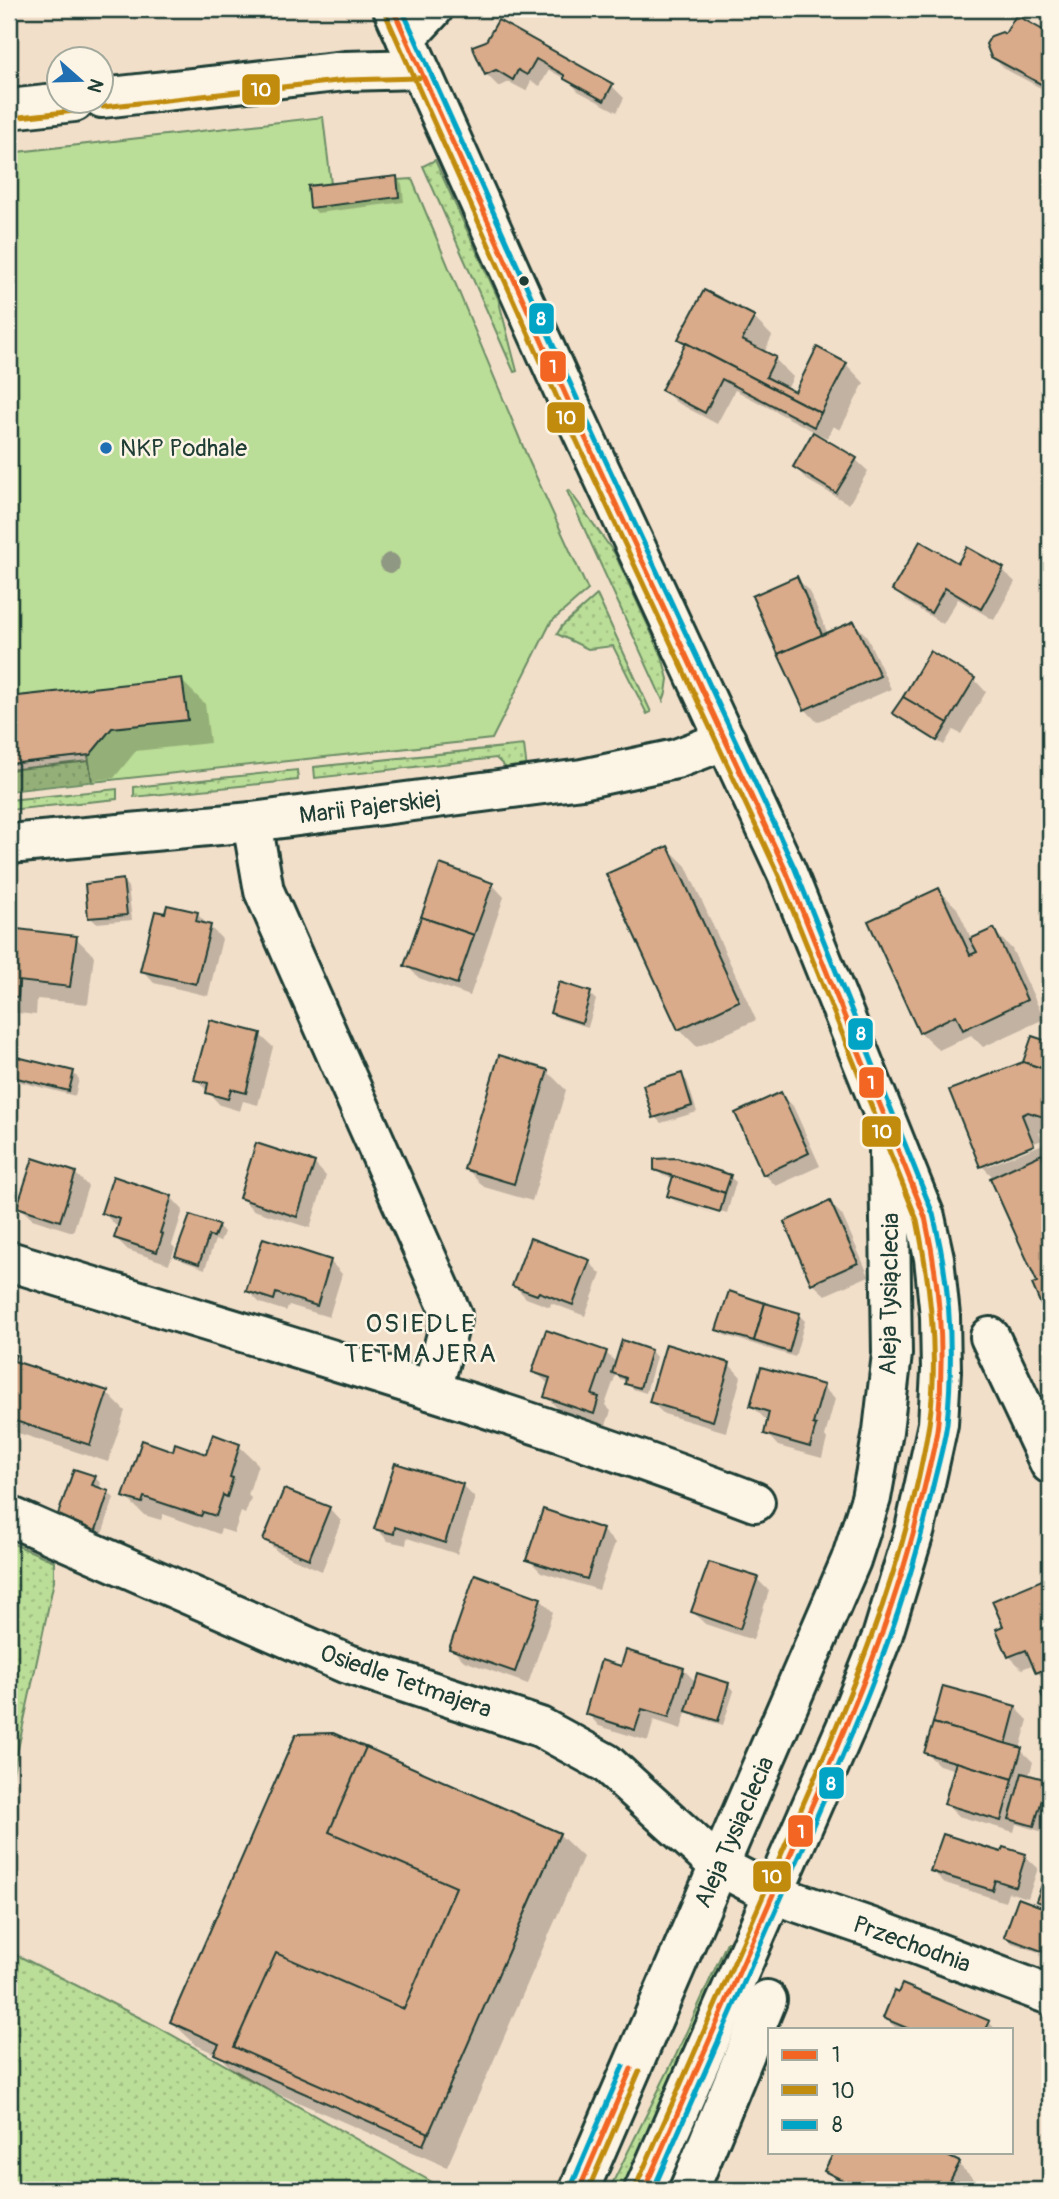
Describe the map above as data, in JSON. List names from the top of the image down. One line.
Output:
{"streets":{"street":["Marii Pajerskiej","Aleja Tysiąclecia","Osiedle Tetmajera","Przechodnia"]},"crossings":[["Aleja Tysiąclecia","Osiedle Tetmajera"],["Aleja Tysiąclecia","Przechodnia"],["Osiedle Tetmajera","Przechodnia"]],"districts":["OSIEDLE TETMAJERA"],"places":["NKP Podhale"],"lines":["transit line 1","transit line 8","transit line 10"],"legend":["1","10","8"],"north":"right"}
